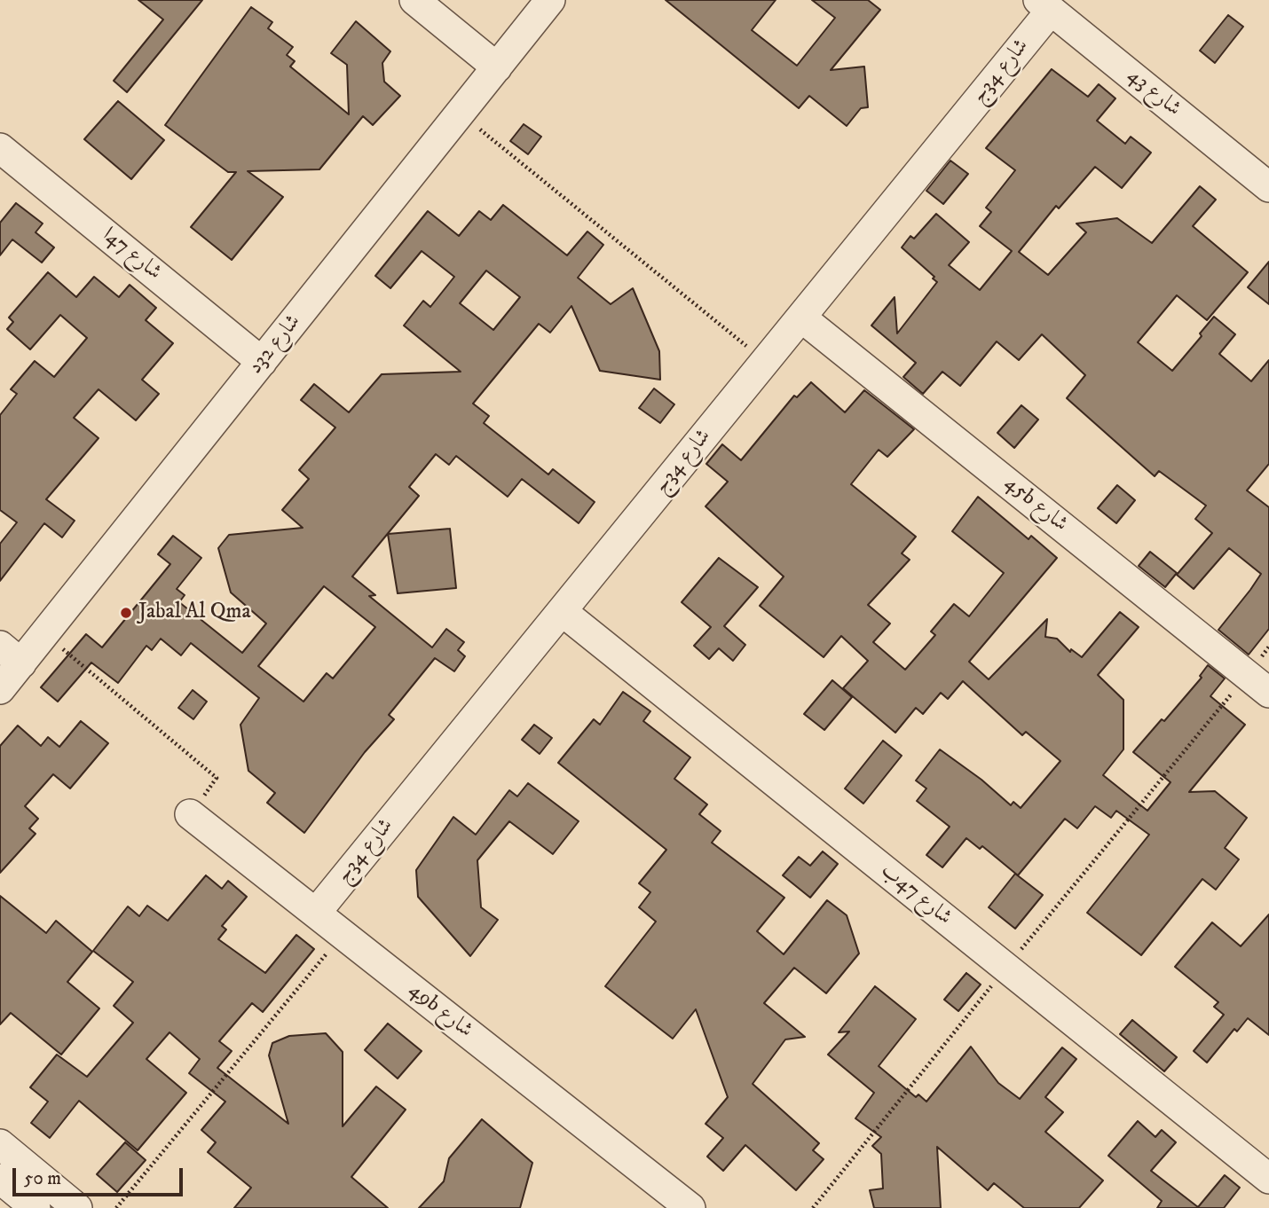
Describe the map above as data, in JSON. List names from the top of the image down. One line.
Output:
{"streets":{"street":["شارع 34ج","شارع 43","شارع 47ا","شارع 32د","45b شارع","شارع 47ب","49b شارع"]},"crossings":[["شارع 34ج","شارع 43"],["شارع 34ج","45b شارع"],["شارع 34ج","شارع 47ب"],["شارع 34ج","49b شارع"],["شارع 47ا","شارع 32د"]],"places":["Jabal Al Qma"],"scale_bar":"50 m"}
